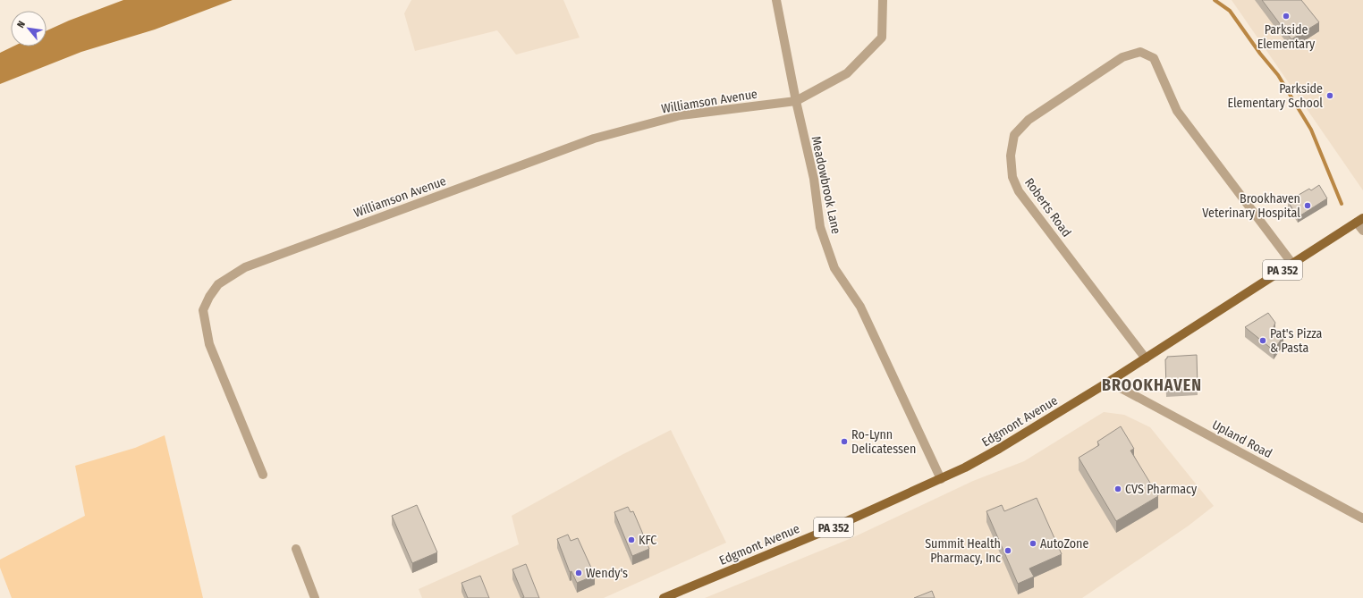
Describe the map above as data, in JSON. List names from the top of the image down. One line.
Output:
{"streets":{"main road":["PA 352","Edgmont Avenue"],"street":["Williamson Avenue","Meadowbrook Lane","Roberts Road","Upland Road"]},"crossings":[["Williamson Avenue","Meadowbrook Lane"],["Meadowbrook Lane","Edgmont Avenue"],["Roberts Road","Edgmont Avenue"],["Edgmont Avenue","Upland Road"]],"districts":["BROOKHAVEN"],"places":["Parkside Elementary","Parkside Elementary School","Brookhaven Veterinary Hospital","Pat's Pizza & Pasta","Ro-Lynn Delicatessen","CVS Pharmacy","KFC","AutoZone","Summit Health Pharmacy, Inc","Wendy's"],"north":"top left"}
